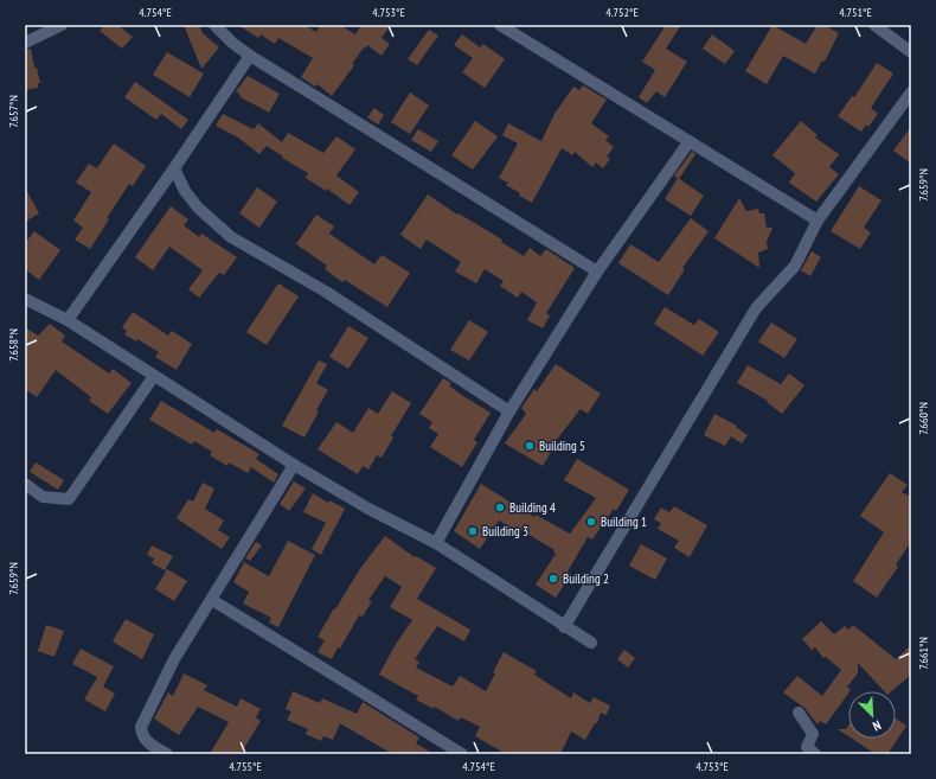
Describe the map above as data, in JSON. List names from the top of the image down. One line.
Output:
{"places":["Building 5","Building 4","Building 1","Building 3","Building 2"],"north":"bottom right","coordinates":["4.754°E","4.753°E","4.752°E","4.751°E","7.657°N","7.659°N","7.658°N","7.660°N","7.661°N","4.755°E"]}
